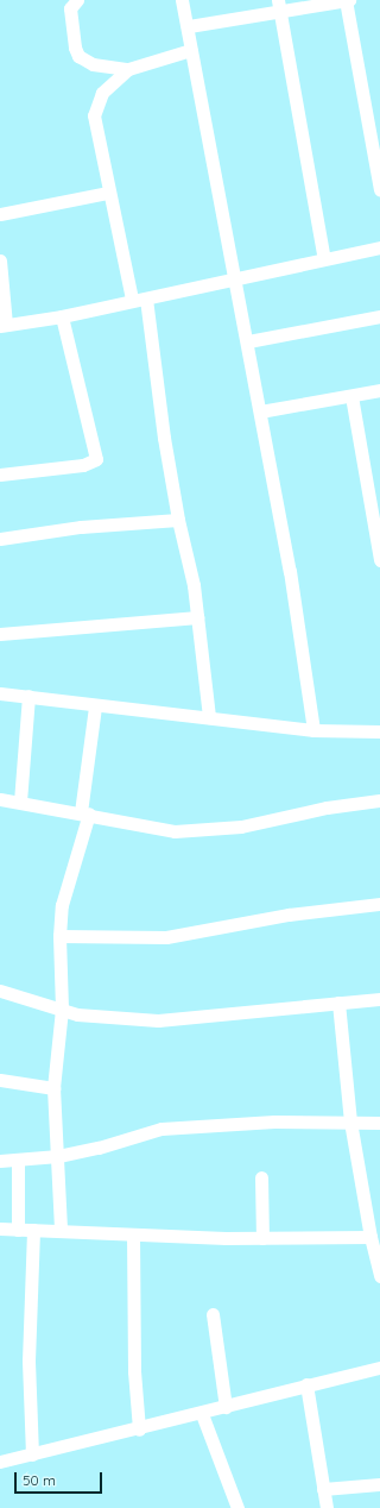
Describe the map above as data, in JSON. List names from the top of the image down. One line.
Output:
{"scale_bar":"50 m"}
